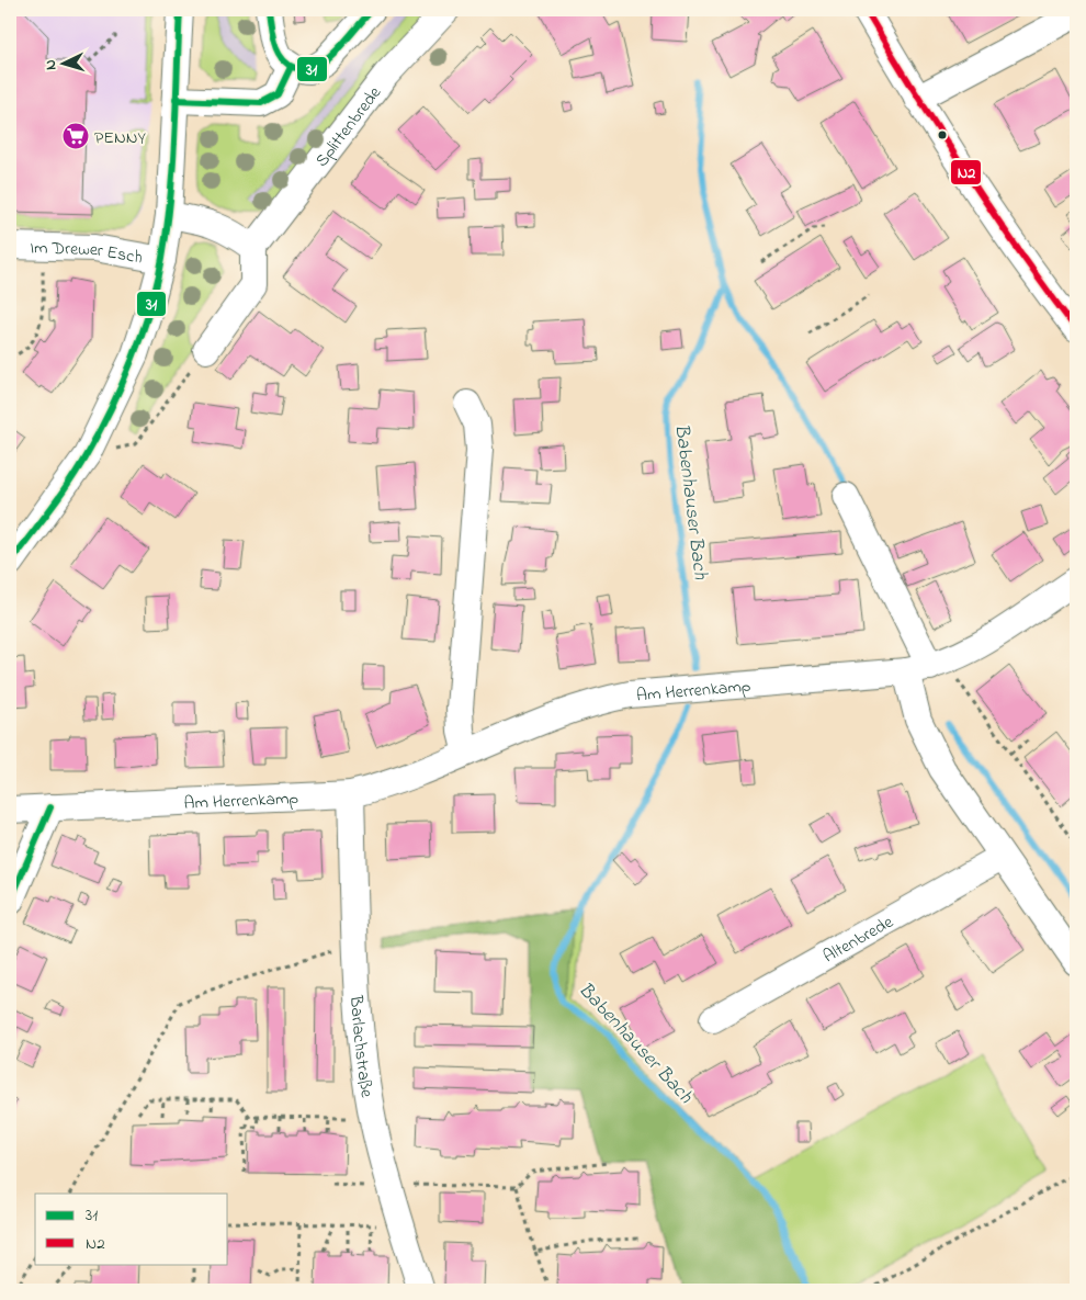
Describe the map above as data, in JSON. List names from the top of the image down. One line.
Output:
{"streets":{"street":["Splittenbrede","Im Drewer Esch","Am Herrenkamp","Altenbrede","Barlachstraße"]},"crossings":[["Am Herrenkamp","Barlachstraße"]],"water":["Babenhauser Bach"],"places":{"supermarket":["PENNY"]},"lines":["transit line 31","transit line N2"],"legend":["31","N2"],"north":"left"}
